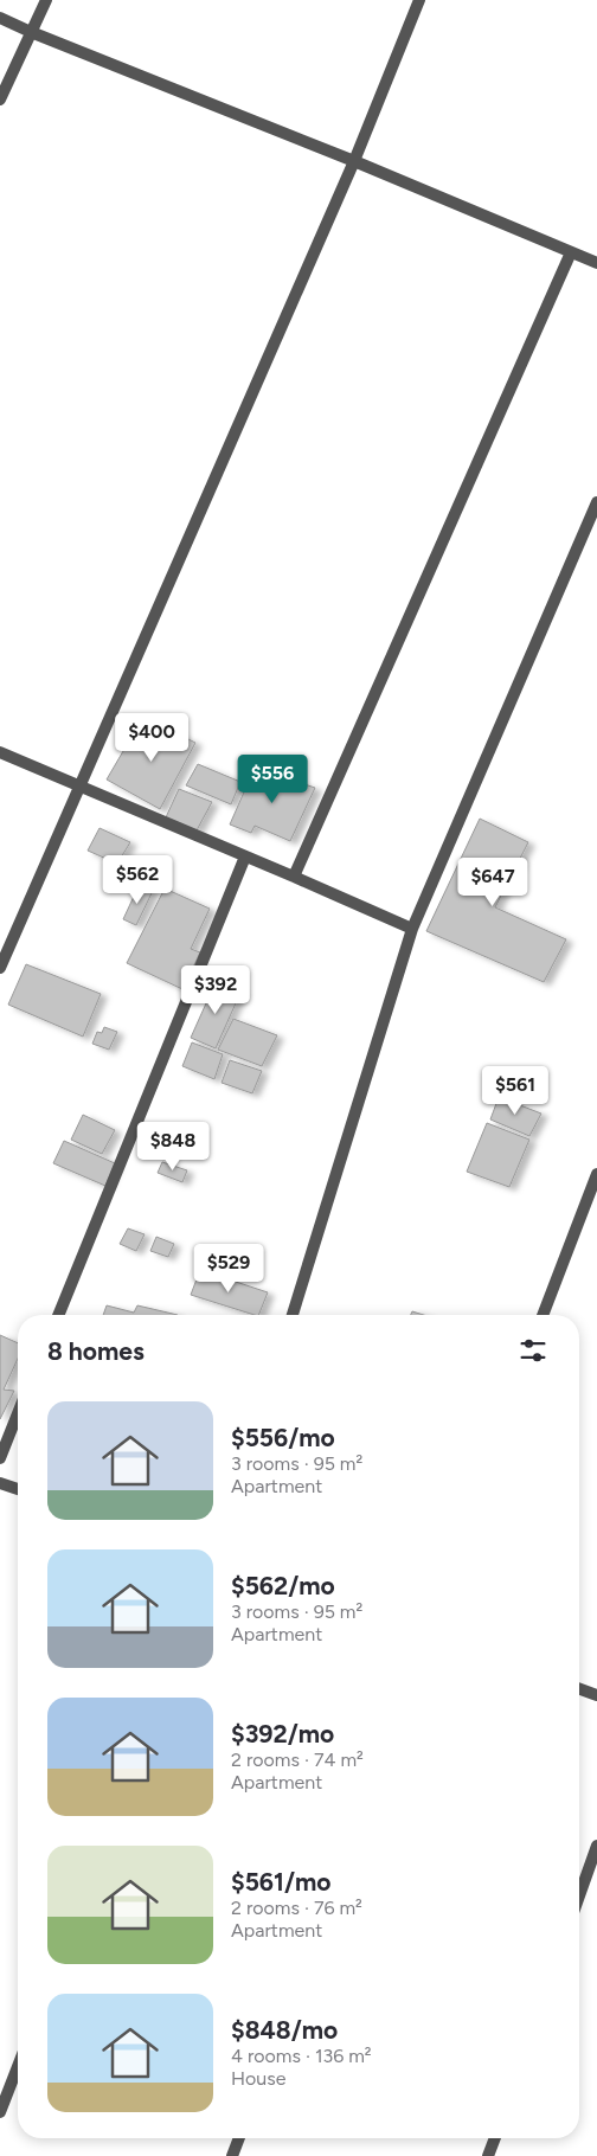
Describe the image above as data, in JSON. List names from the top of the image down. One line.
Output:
{"page":{"price":["$400","$556","$562","$647","$392","$561","$848","$529"],"heading":"8 homes","list":[{"name":"$556/mo","note":"3 rooms · 95 m² · Apartment"},{"name":"$562/mo","note":"3 rooms · 95 m² · Apartment"},{"name":"$392/mo","note":"2 rooms · 74 m² · Apartment"},{"name":"$561/mo","note":"2 rooms · 76 m² · Apartment"},{"name":"$848/mo","note":"4 rooms · 136 m² · House"}]}}
